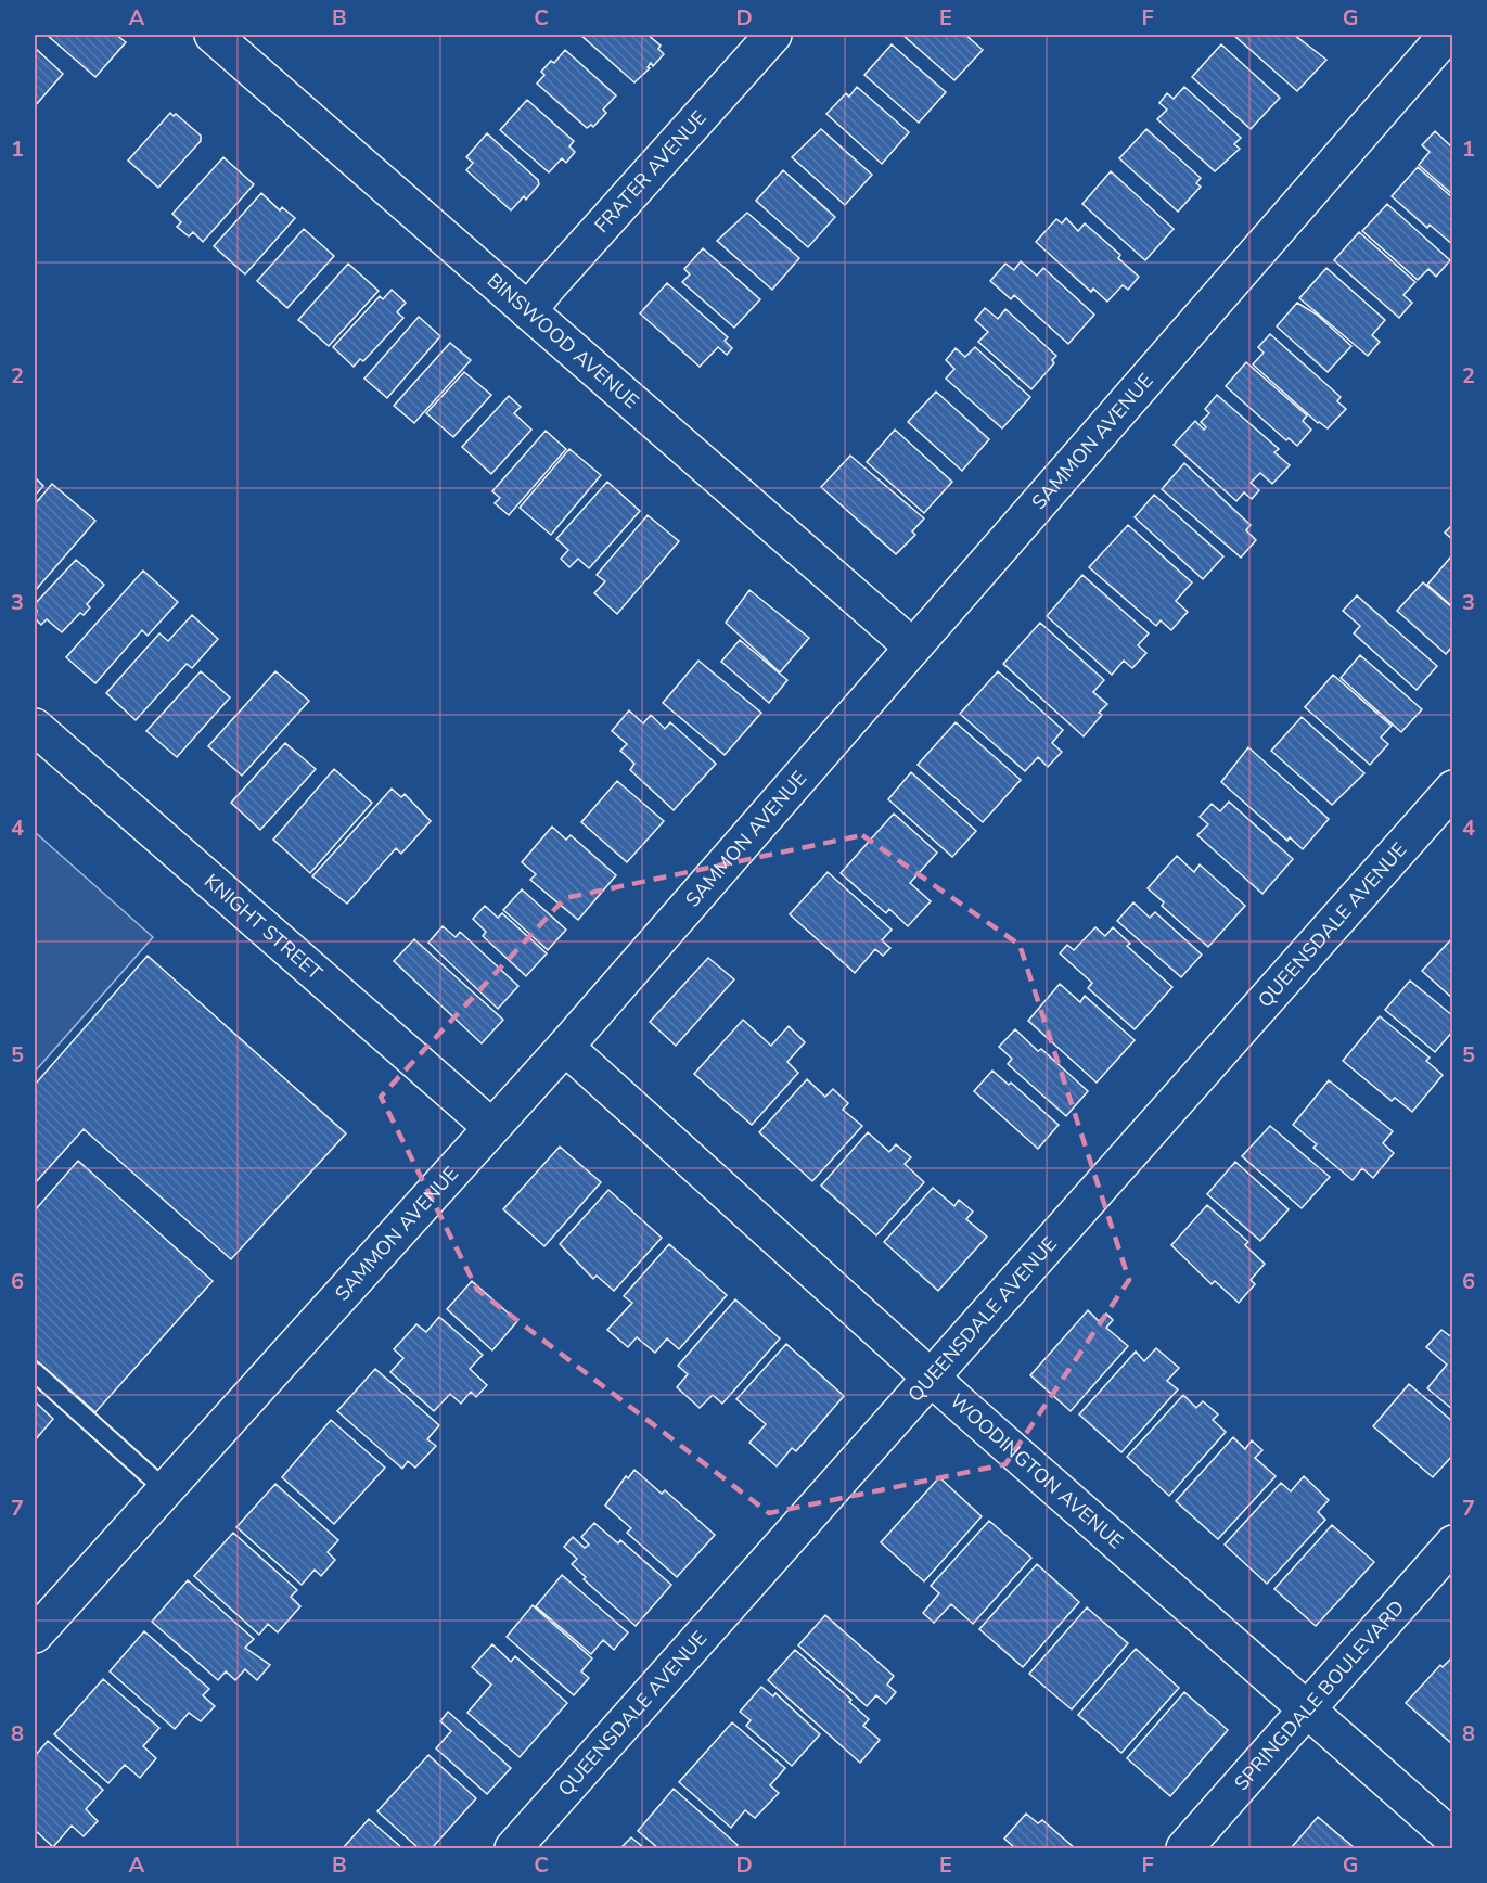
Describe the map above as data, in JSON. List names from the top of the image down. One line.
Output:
{"streets":{"street":["FRATER AVENUE","BINSWOOD AVENUE","SAMMON AVENUE","QUEENSDALE AVENUE","KNIGHT STREET","WOODINGTON AVENUE","SPRINGDALE BOULEVARD"]},"crossings":[["FRATER AVENUE","BINSWOOD AVENUE"],["BINSWOOD AVENUE","SAMMON AVENUE"],["SAMMON AVENUE","KNIGHT STREET"],["SAMMON AVENUE","WOODINGTON AVENUE"],["QUEENSDALE AVENUE","WOODINGTON AVENUE"],["WOODINGTON AVENUE","SPRINGDALE BOULEVARD"]],"grid":{"columns":["A","B","C","D","E","F","G"],"rows":["1","2","3","4","5","6","7","8"]}}
